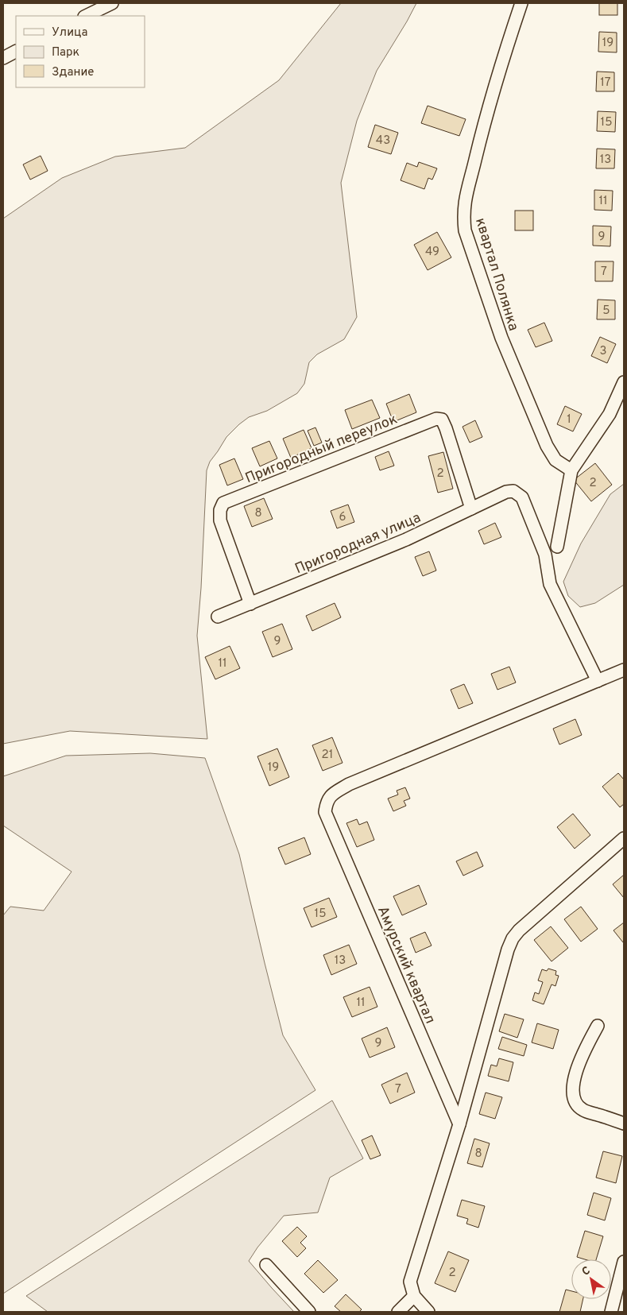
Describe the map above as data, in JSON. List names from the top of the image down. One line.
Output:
{"streets":{"street":["квартал Полянка","Пригородный переулок","Пригородная улица","Амурский квартал"]},"crossings":[["Пригородный переулок","Пригородная улица"],["Пригородная улица","Амурский квартал"]],"house_numbers":["19","17","15","43","13","11","9","49","7","5","3","1","2","2","8","6","9","11","21","19","15","13","11","9","7","8","2"],"legend":["Улица","Парк","Здание"],"north":"top left"}
